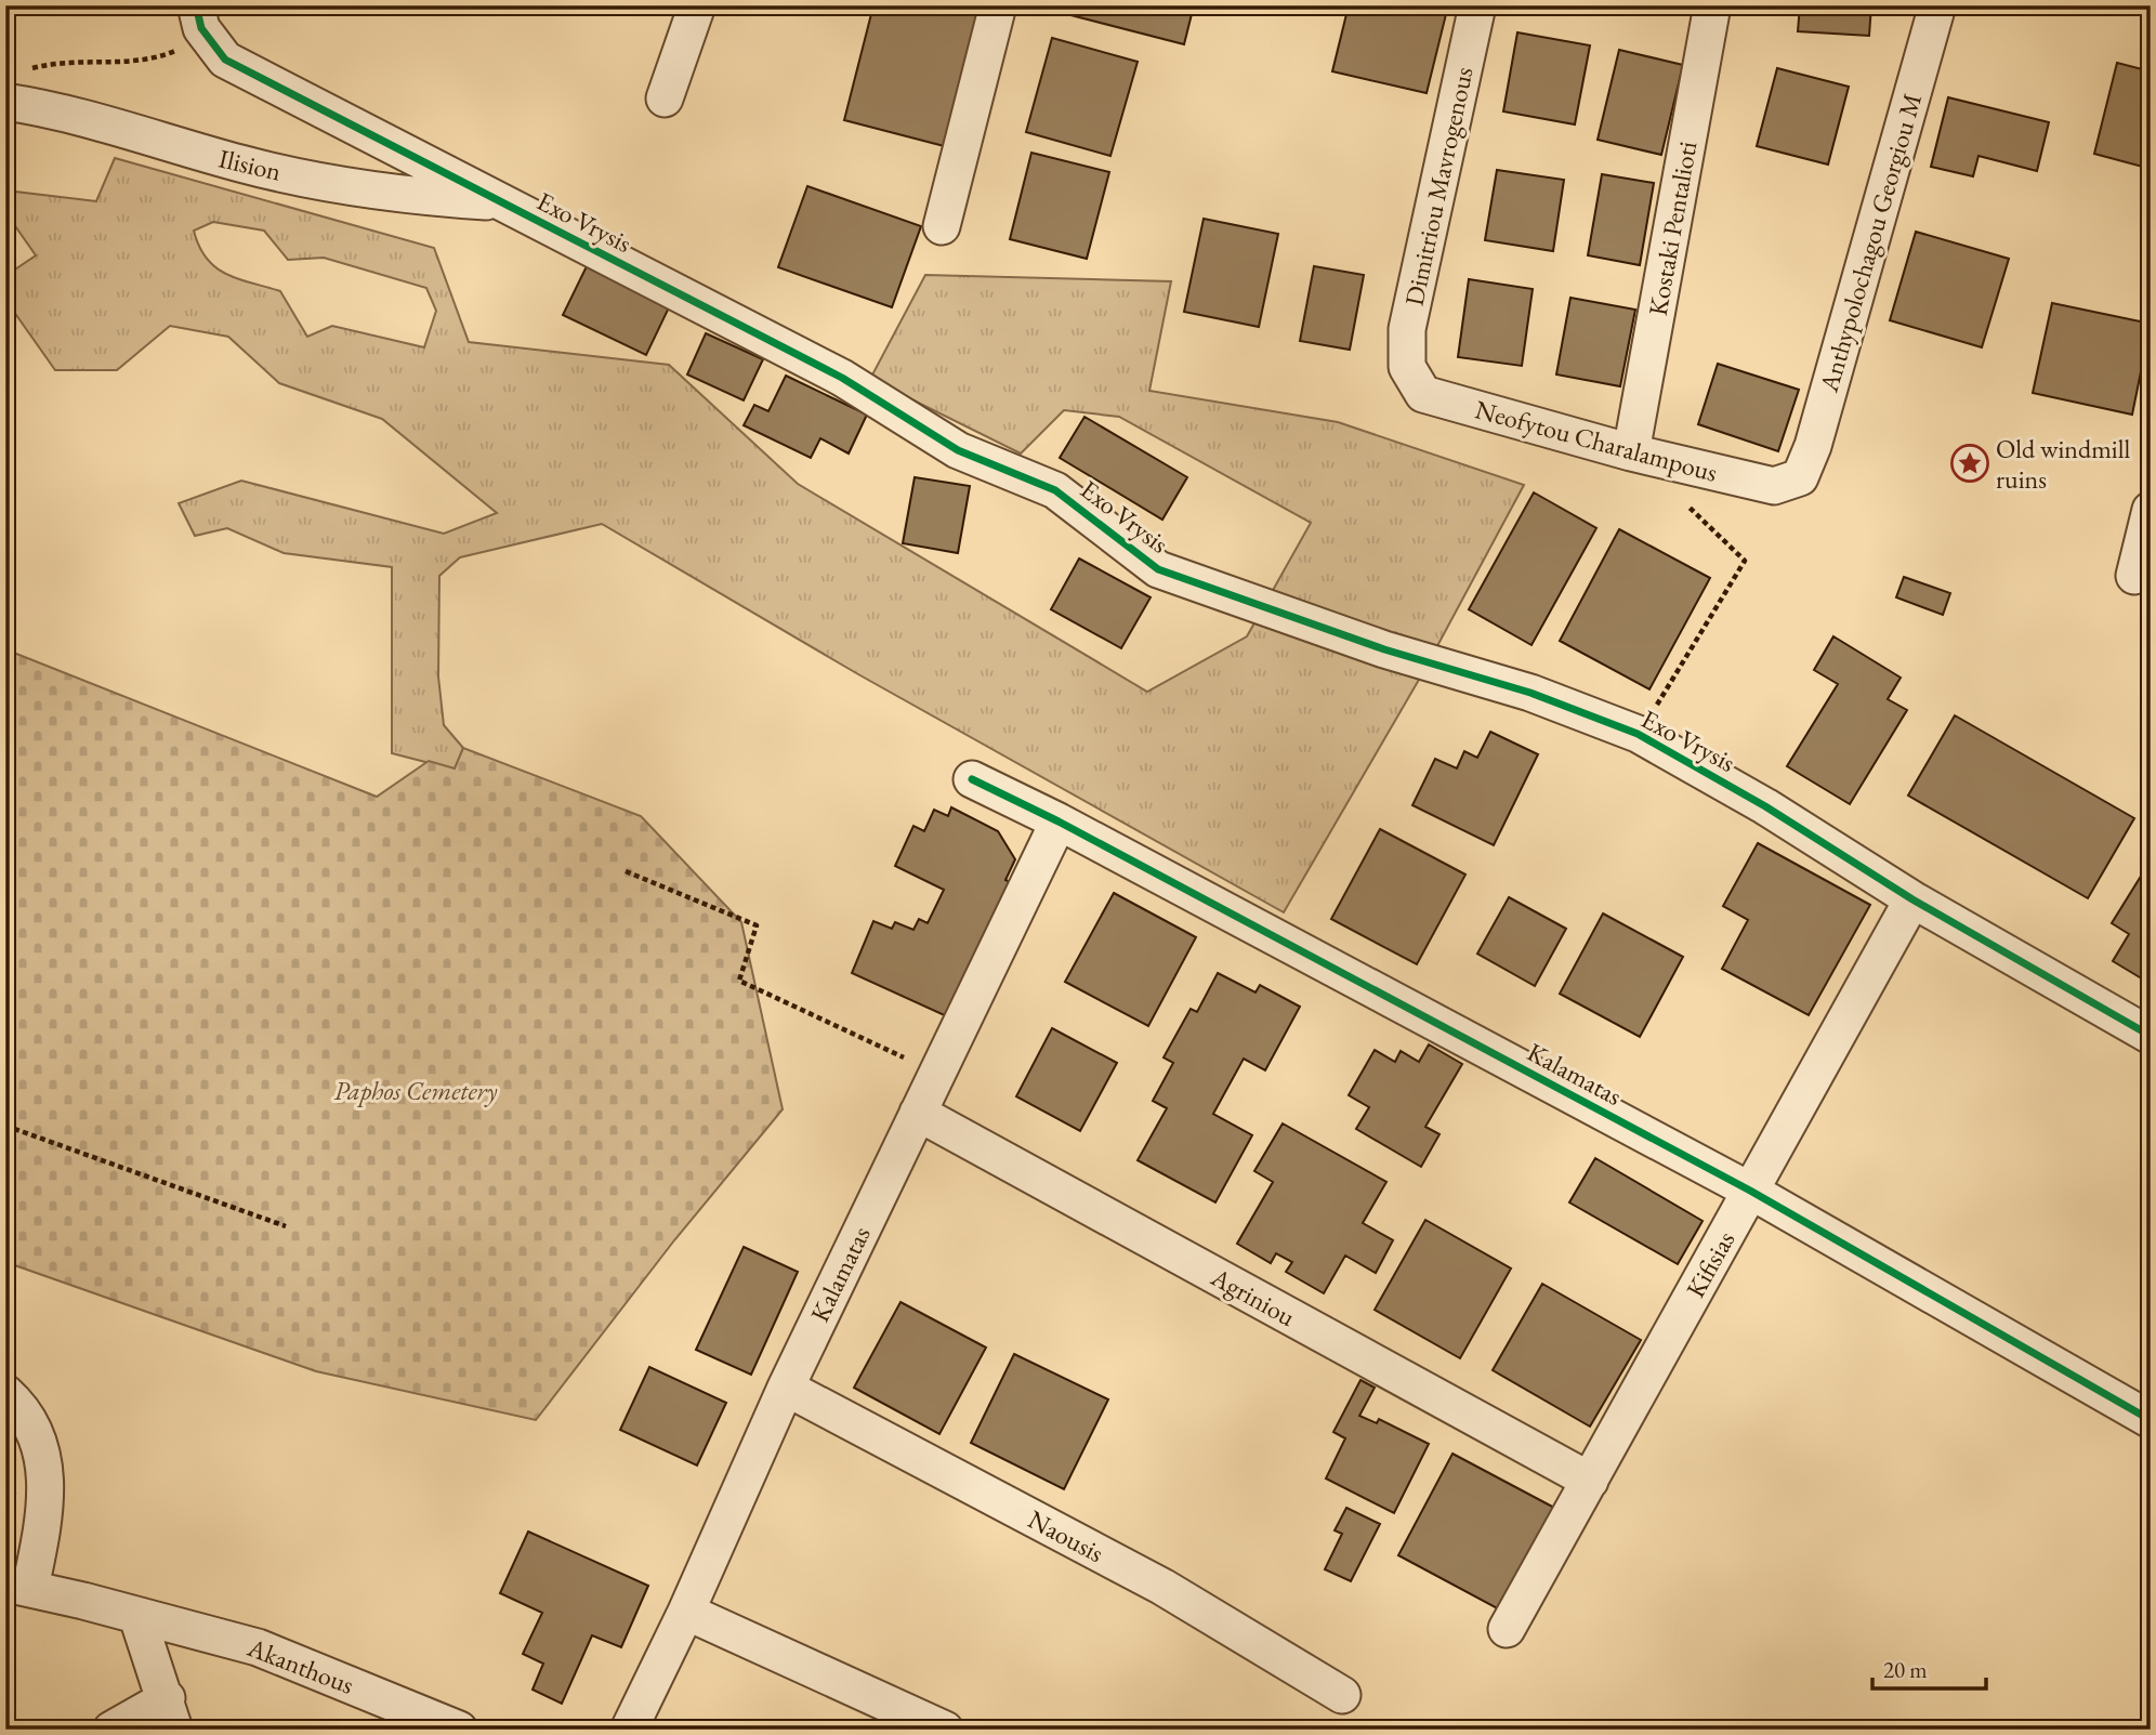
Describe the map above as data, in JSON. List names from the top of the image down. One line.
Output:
{"streets":{"street":["Ilision","Dimitriou Mavrogenous","Exo Vrysis","Kostaki Pentalioti","Anthypolochagou Georgiou M","Neofytou Charalampous","Kalamatas","Kifisias","Agriniou","Naousis","Akanthous"]},"crossings":[["Ilision","Exo Vrysis"],["Dimitriou Mavrogenous","Neofytou Charalampous"],["Exo Vrysis","Kifisias"],["Kostaki Pentalioti","Neofytou Charalampous"],["Anthypolochagou Georgiou M","Neofytou Charalampous"],["Kalamatas","Kifisias"],["Kalamatas","Agriniou"],["Kalamatas","Naousis"],["Kifisias","Agriniou"]],"parks":["Paphos Cemetery"],"places":{"place":["Old windmill ruins"]},"scale_bar":"20 m"}
